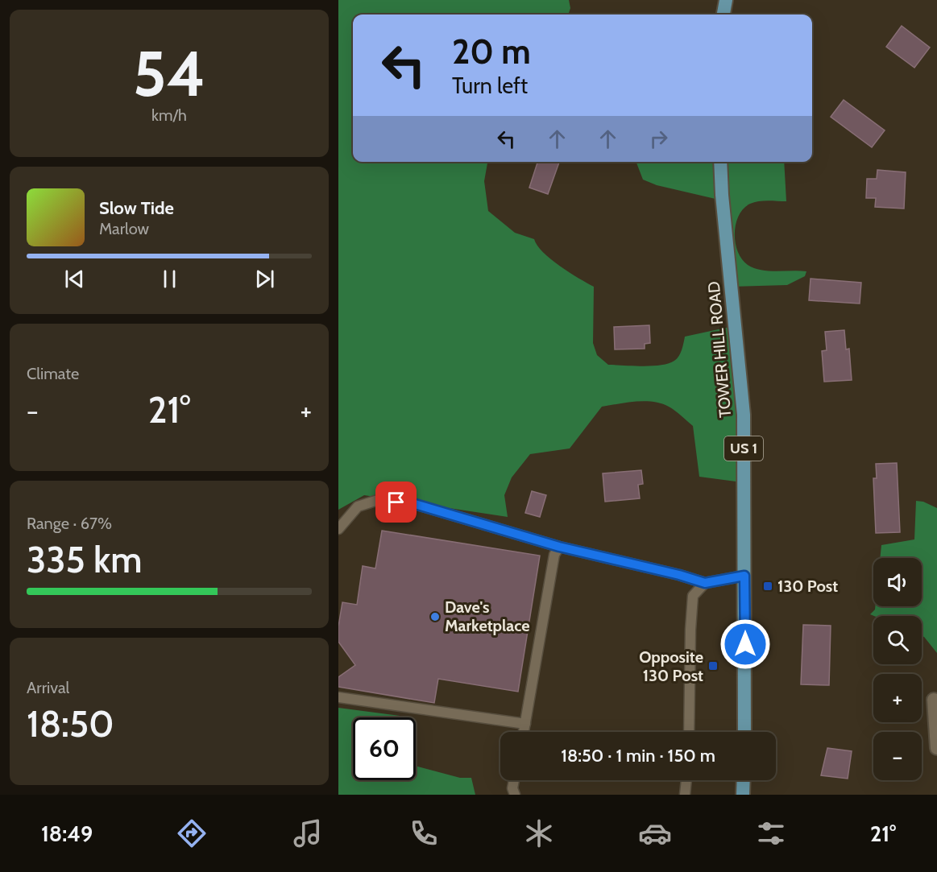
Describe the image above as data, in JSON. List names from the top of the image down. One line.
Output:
{"streets":{"main road":["TOWER HILL ROAD","US 1"]},"places":{"transit":["130 Post","Opposite 130 Post"],"other":["Dave's Marketplace"]},"page":{"tile":[["54","km/h"],"Climate",["Range · 67%","335 km"],["Arrival","18:50"]],"turn":["20 m","Turn left"],"song":["Slow Tide","Marlow"],"heat":["−","21°","+"],"map_buttons":["+","−"],"limit":"60","trip":"18:50 · 1 min · 150 m","tabs":["18:49","21°"]}}
